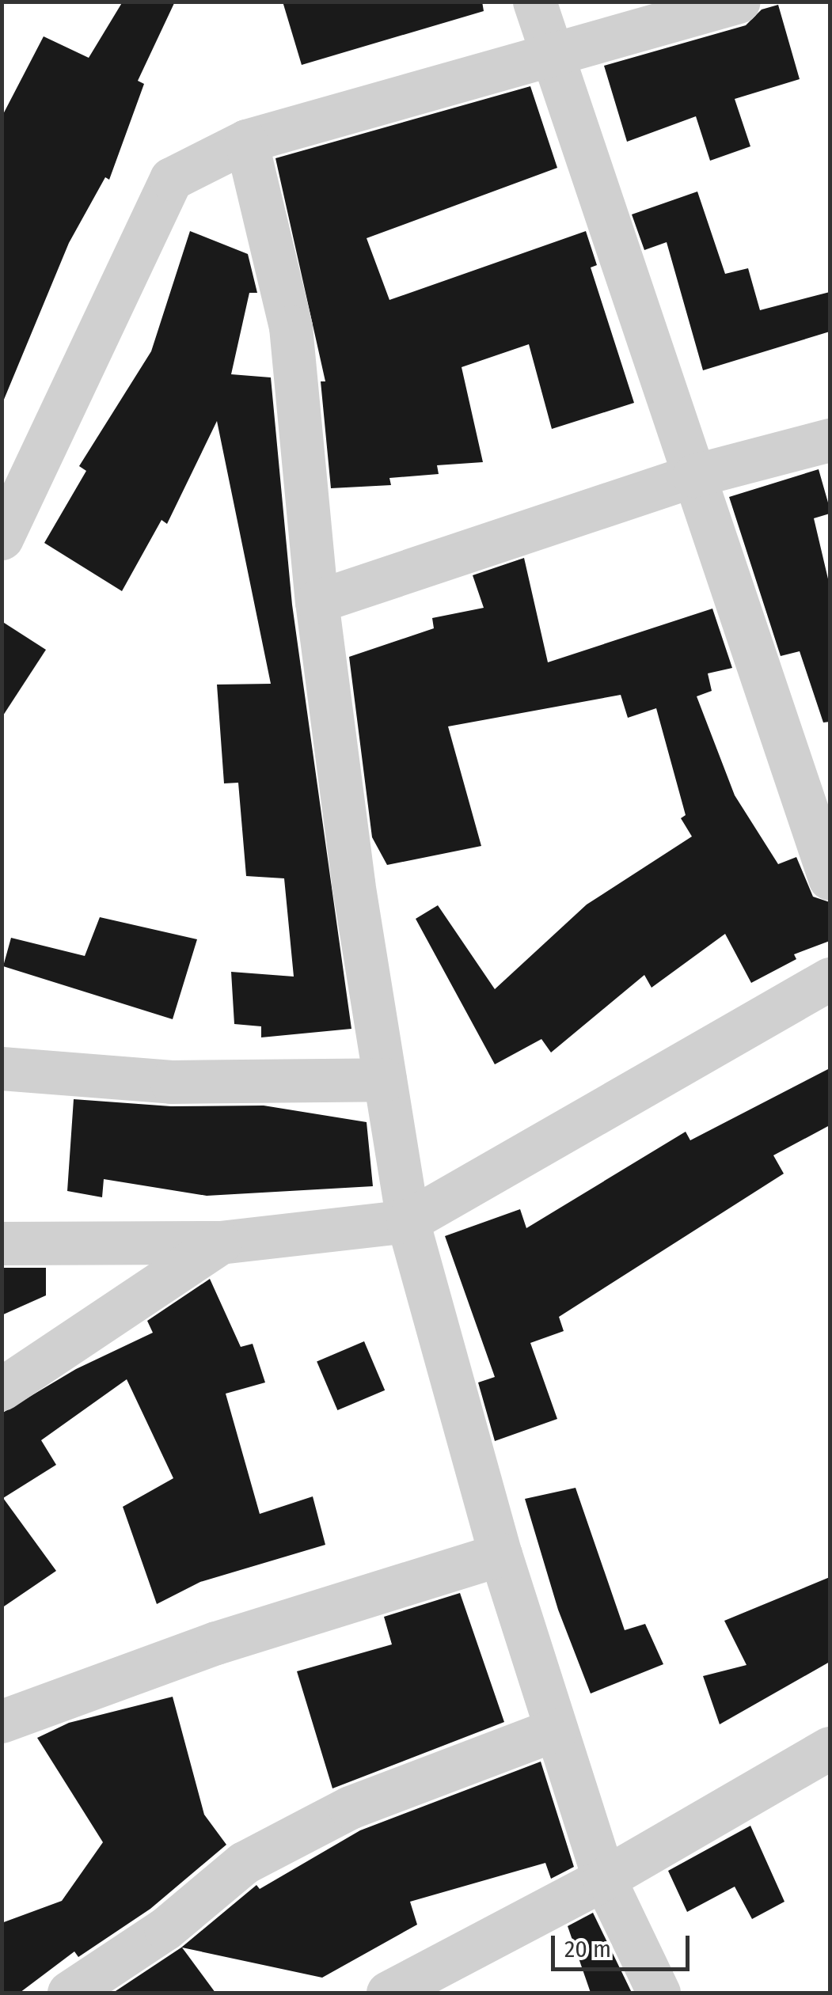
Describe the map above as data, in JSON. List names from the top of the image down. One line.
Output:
{"scale_bar":"20 m"}
